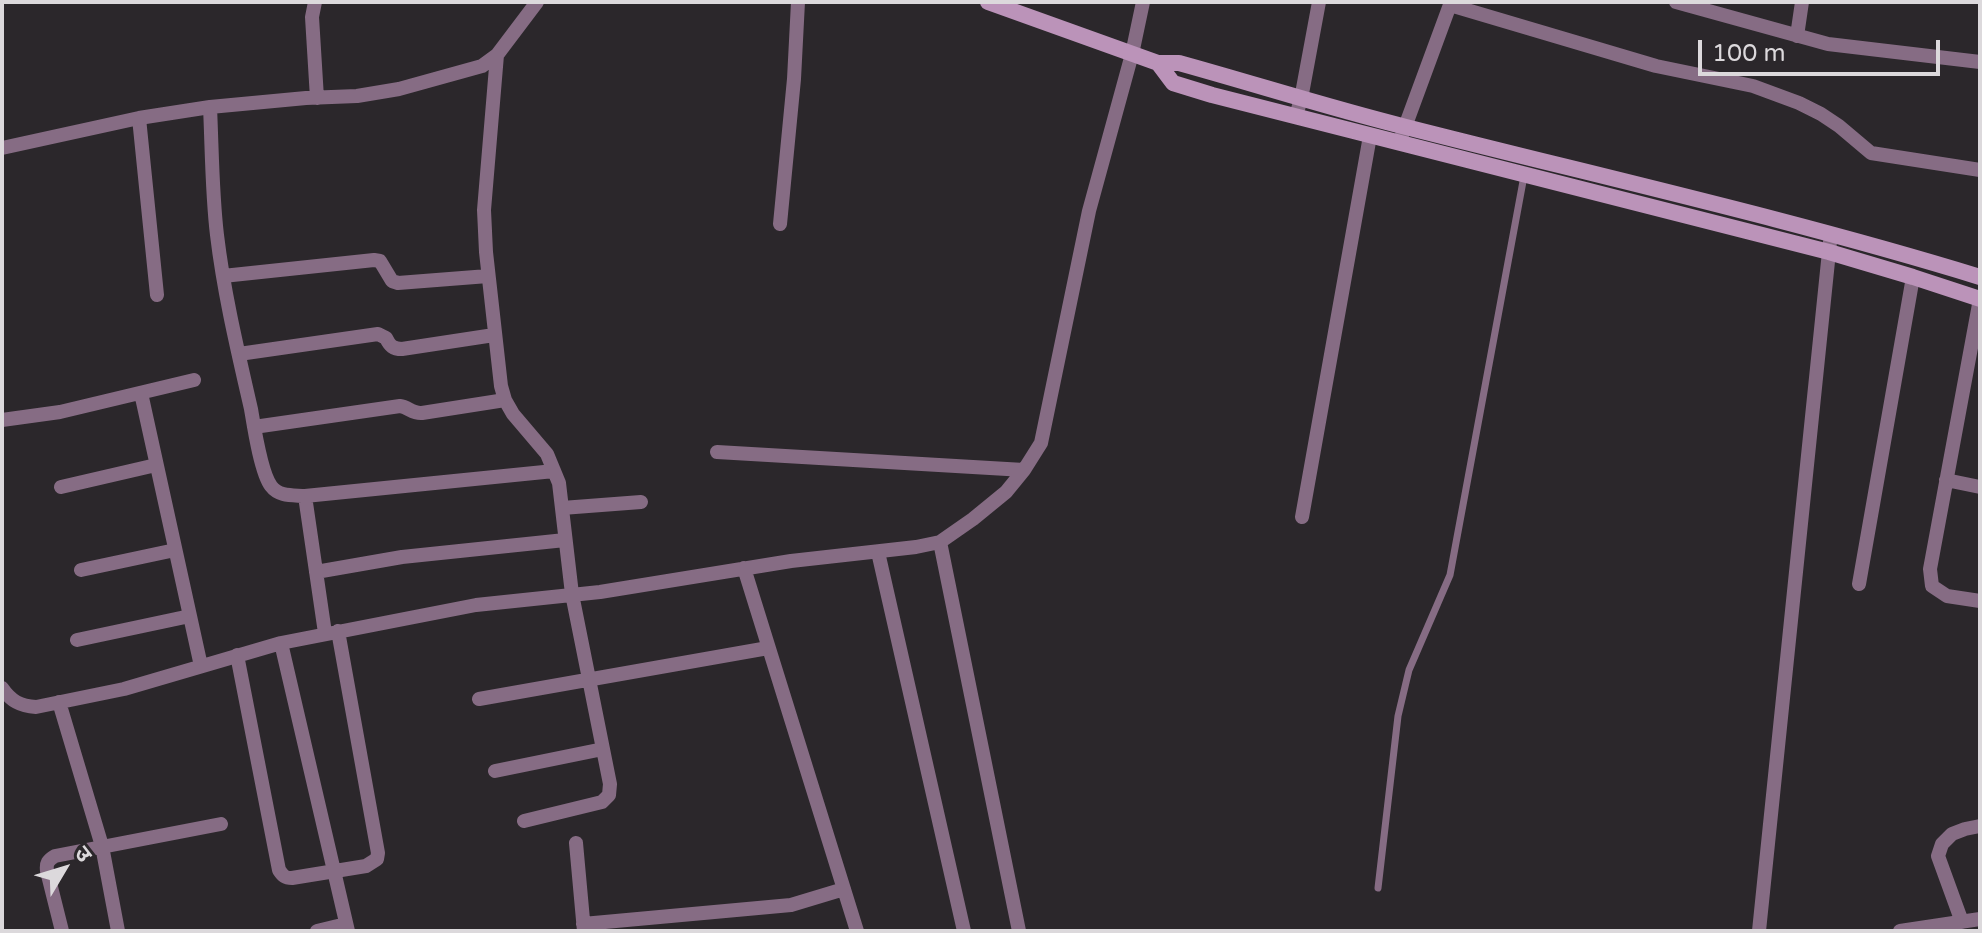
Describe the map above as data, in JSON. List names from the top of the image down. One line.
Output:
{"scale_bar":"100 m","north":"top right"}
